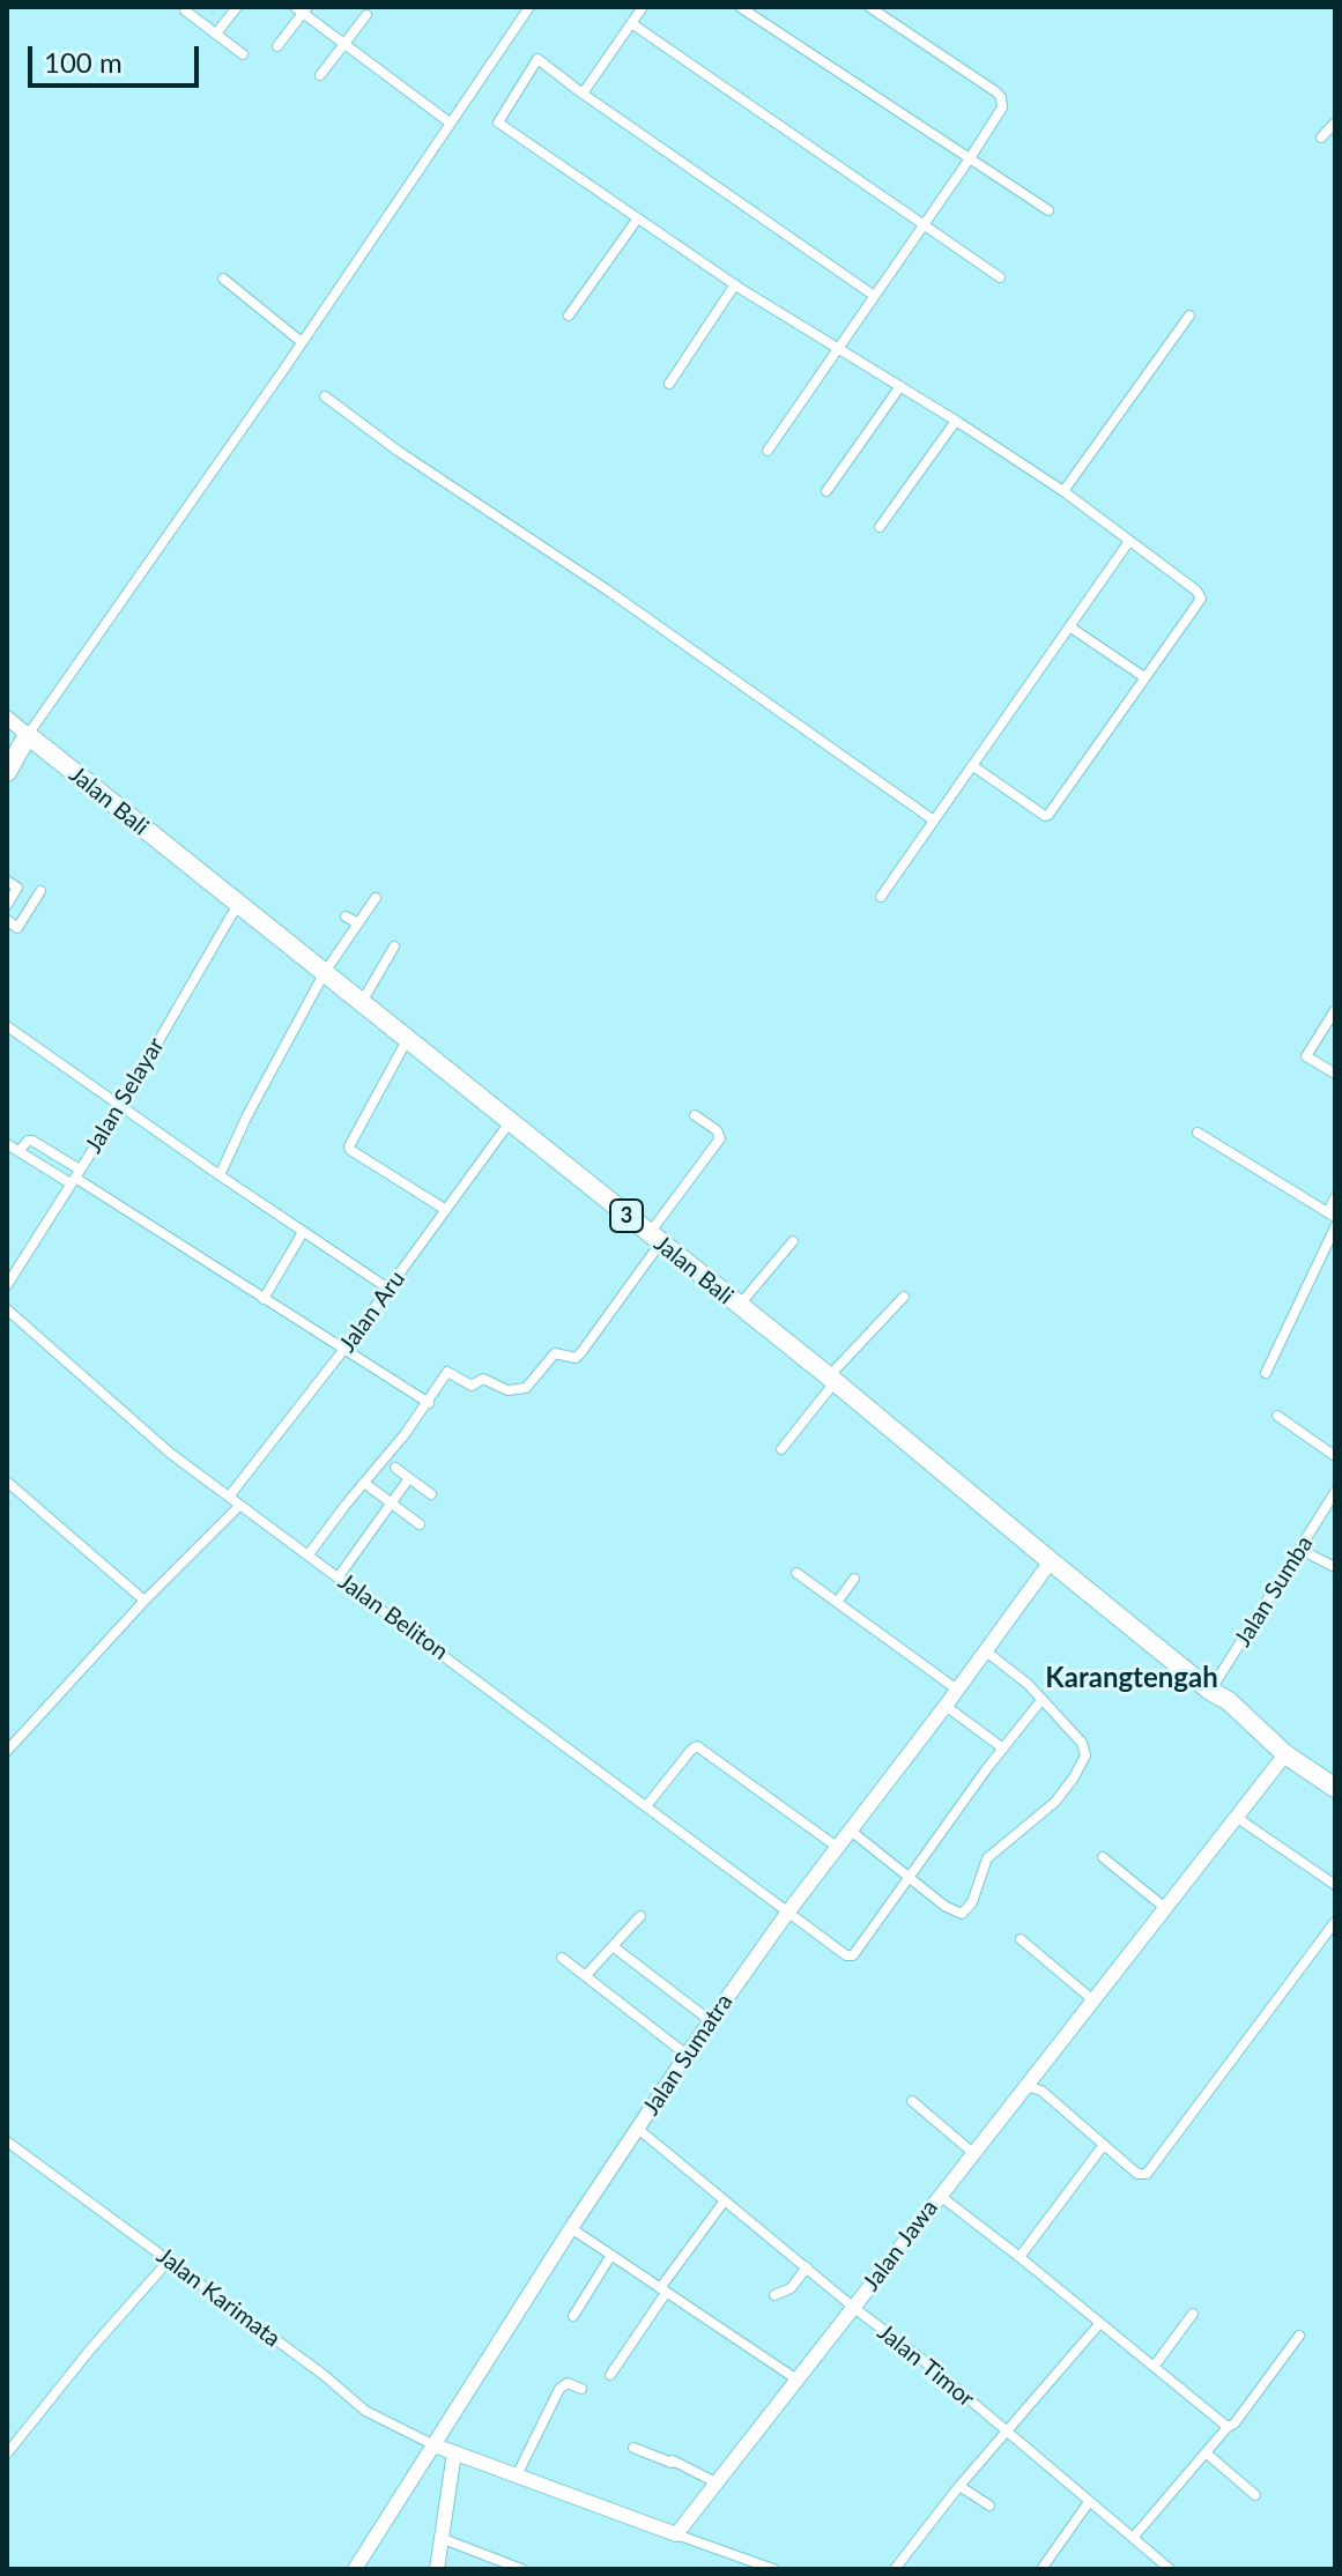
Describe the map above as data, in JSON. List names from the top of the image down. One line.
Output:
{"streets":{"highway":["Jalan Bali","3"],"street":["Jalan Selayar","Jalan Aru","Jalan Sumba","Jalan Beliton","Jalan Sumatra","Jalan Jawa","Jalan Karimata","Jalan Timor"]},"crossings":[["Jalan Bali","Jalan Selayar"],["Jalan Bali","Jalan Aru"],["Jalan Bali","Jalan Sumba"],["Jalan Bali","Jalan Sumatra"],["Jalan Bali","Jalan Jawa"],["Jalan Aru","Jalan Beliton"],["Jalan Beliton","Jalan Sumatra"],["Jalan Sumatra","Jalan Karimata"],["Jalan Sumatra","Jalan Timor"],["Jalan Jawa","Jalan Timor"]],"districts":["Karangtengah"],"scale_bar":"100 m"}
